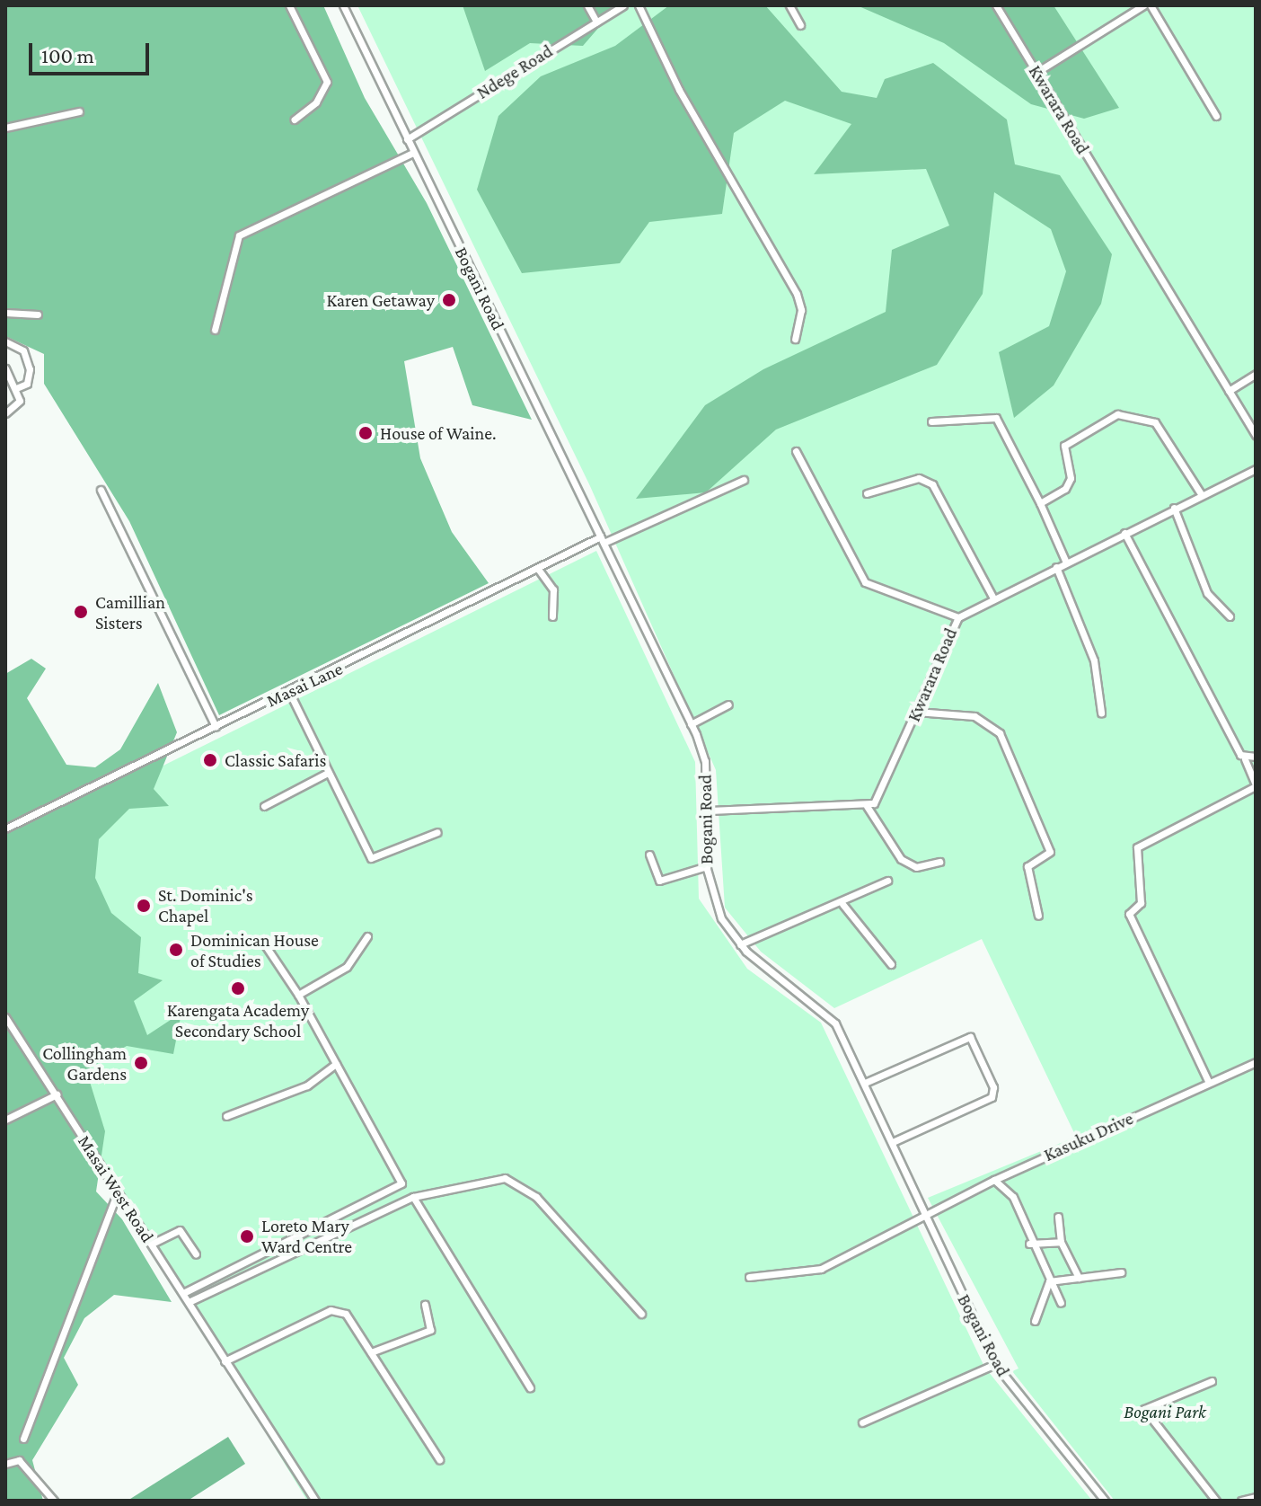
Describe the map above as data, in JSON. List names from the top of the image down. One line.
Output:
{"streets":{"street":["Ndege Road","Kwarara Road","Bogani Road","Masai Lane","Kasuku Drive","Masai West Road"]},"crossings":[["Ndege Road","Bogani Road"],["Bogani Road","Masai Lane"],["Bogani Road","Kasuku Drive"]],"parks":["Bogani Park"],"places":["Karen Getaway","House of Waine.","Camillian Sisters","Classic Safaris","St. Dominic's Chapel","Dominican House of Studies","Karengata Academy Secondary School","Collingham Gardens","Loreto Mary Ward Centre"],"scale_bar":"100 m"}
